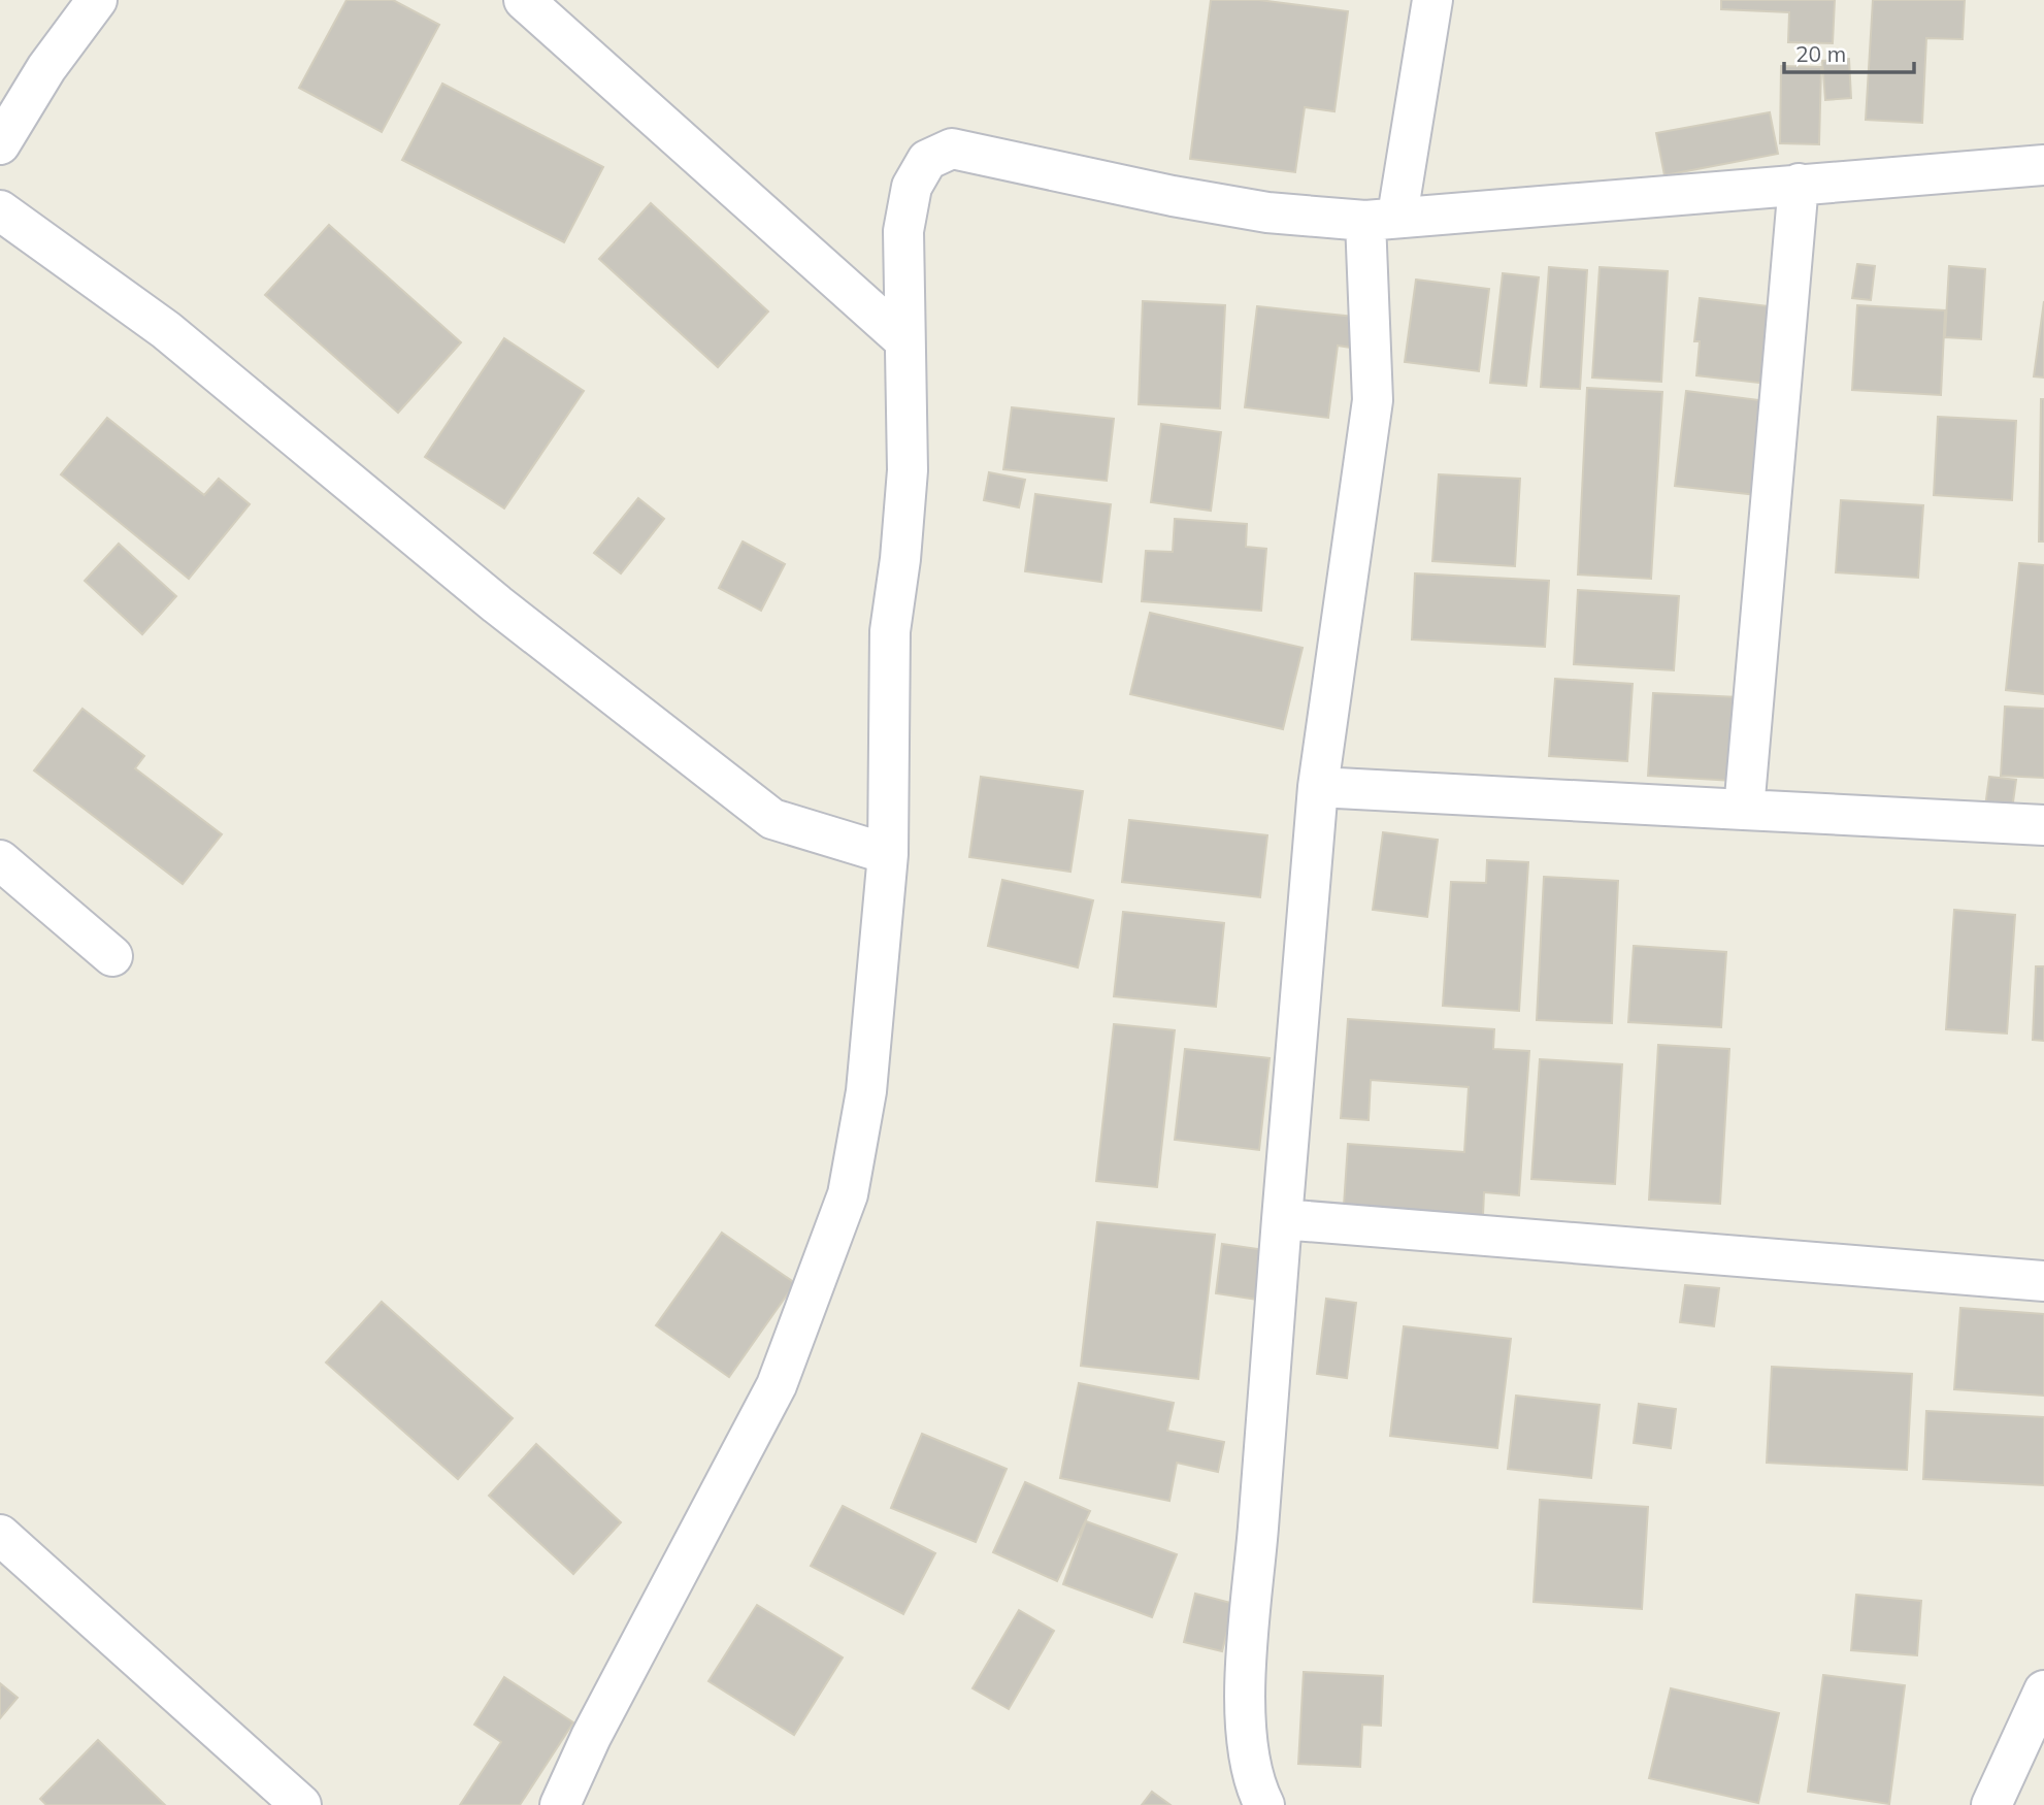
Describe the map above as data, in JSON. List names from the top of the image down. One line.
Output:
{"scale_bar":"20 m"}
